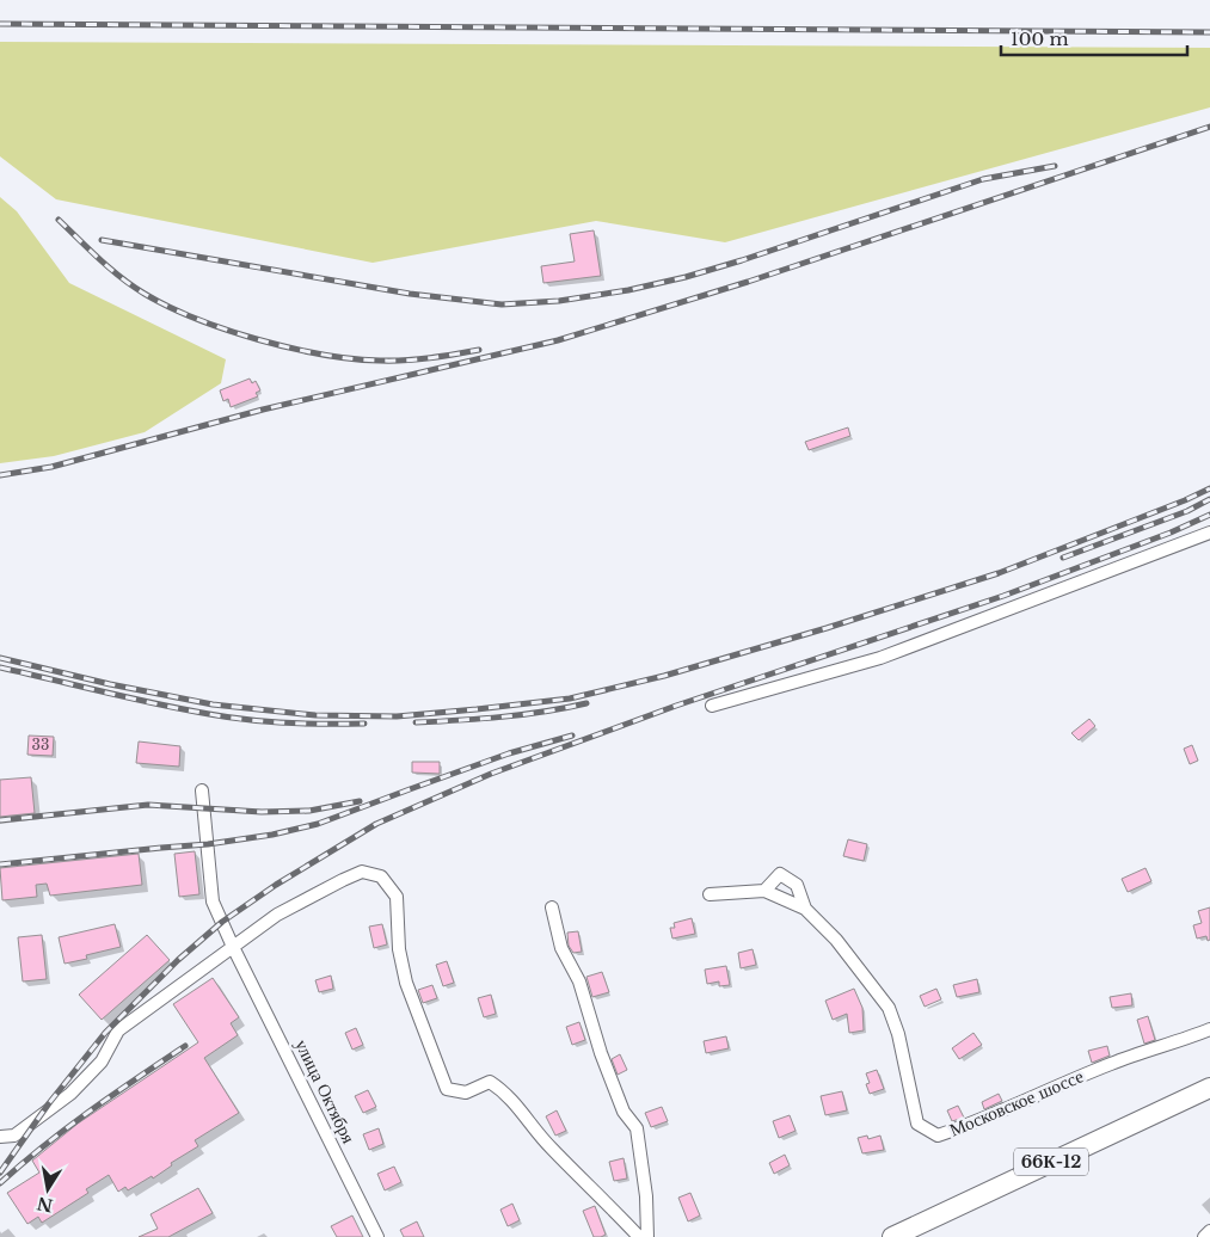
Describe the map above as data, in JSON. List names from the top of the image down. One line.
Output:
{"streets":{"main road":["66К-12"],"street":["улица Октября","Московское шоссе"]},"house_numbers":["33"],"scale_bar":"100 m","north":"bottom"}
